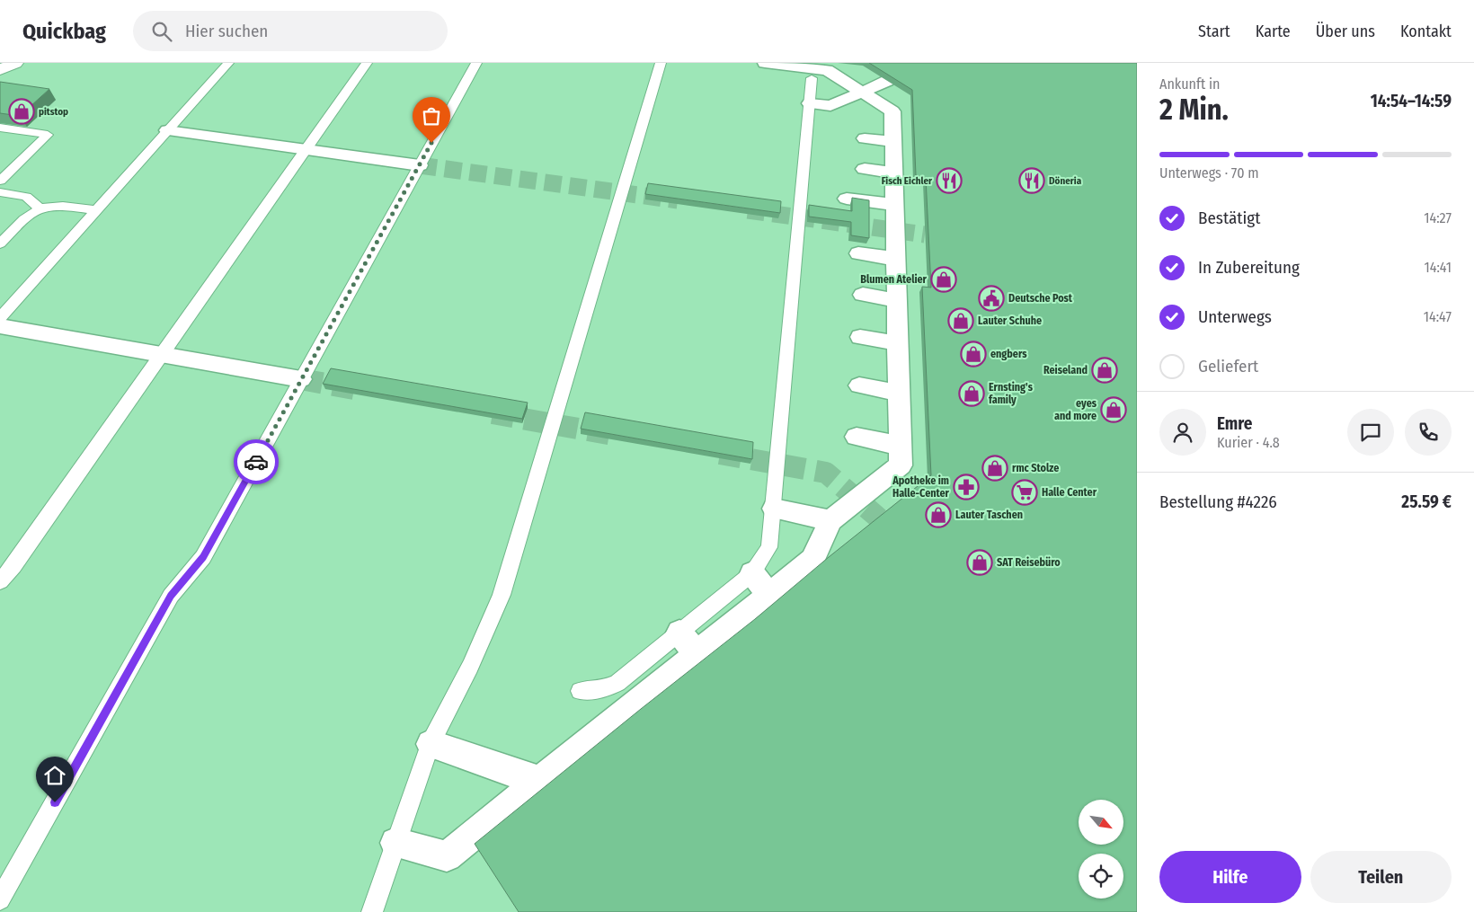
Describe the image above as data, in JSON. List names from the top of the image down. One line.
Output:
{"places":{"shop":["pitstop","Blumen Atelier","Lauter Schuhe","engbers","Reiseland","Ernsting's family","eyes and more","rmc Stolze","Lauter Taschen","SAT Reisebüro"],"restaurant":["Fisch Eichler","Döneria"],"public building":["Deutsche Post"],"pharmacy":["Apotheke im Halle-Center"],"supermarket":["Halle Center"]},"north":"bottom right","page":{"header":"Quickbag","search":"Hier suchen","nav":["Start","Karte","Über uns","Kontakt"],"heading":["2 Min.","Ankunft in","14:54–14:59"],"panel":["Emre","Kurier · 4.8","Bestellung #4226","25.59 €"],"bar":"Unterwegs · 70 m","list":[["Bestätigt","14:27"],["In Zubereitung","14:41"],["Unterwegs","14:47"],"Geliefert"],"buttons":["Hilfe","Teilen"]}}
